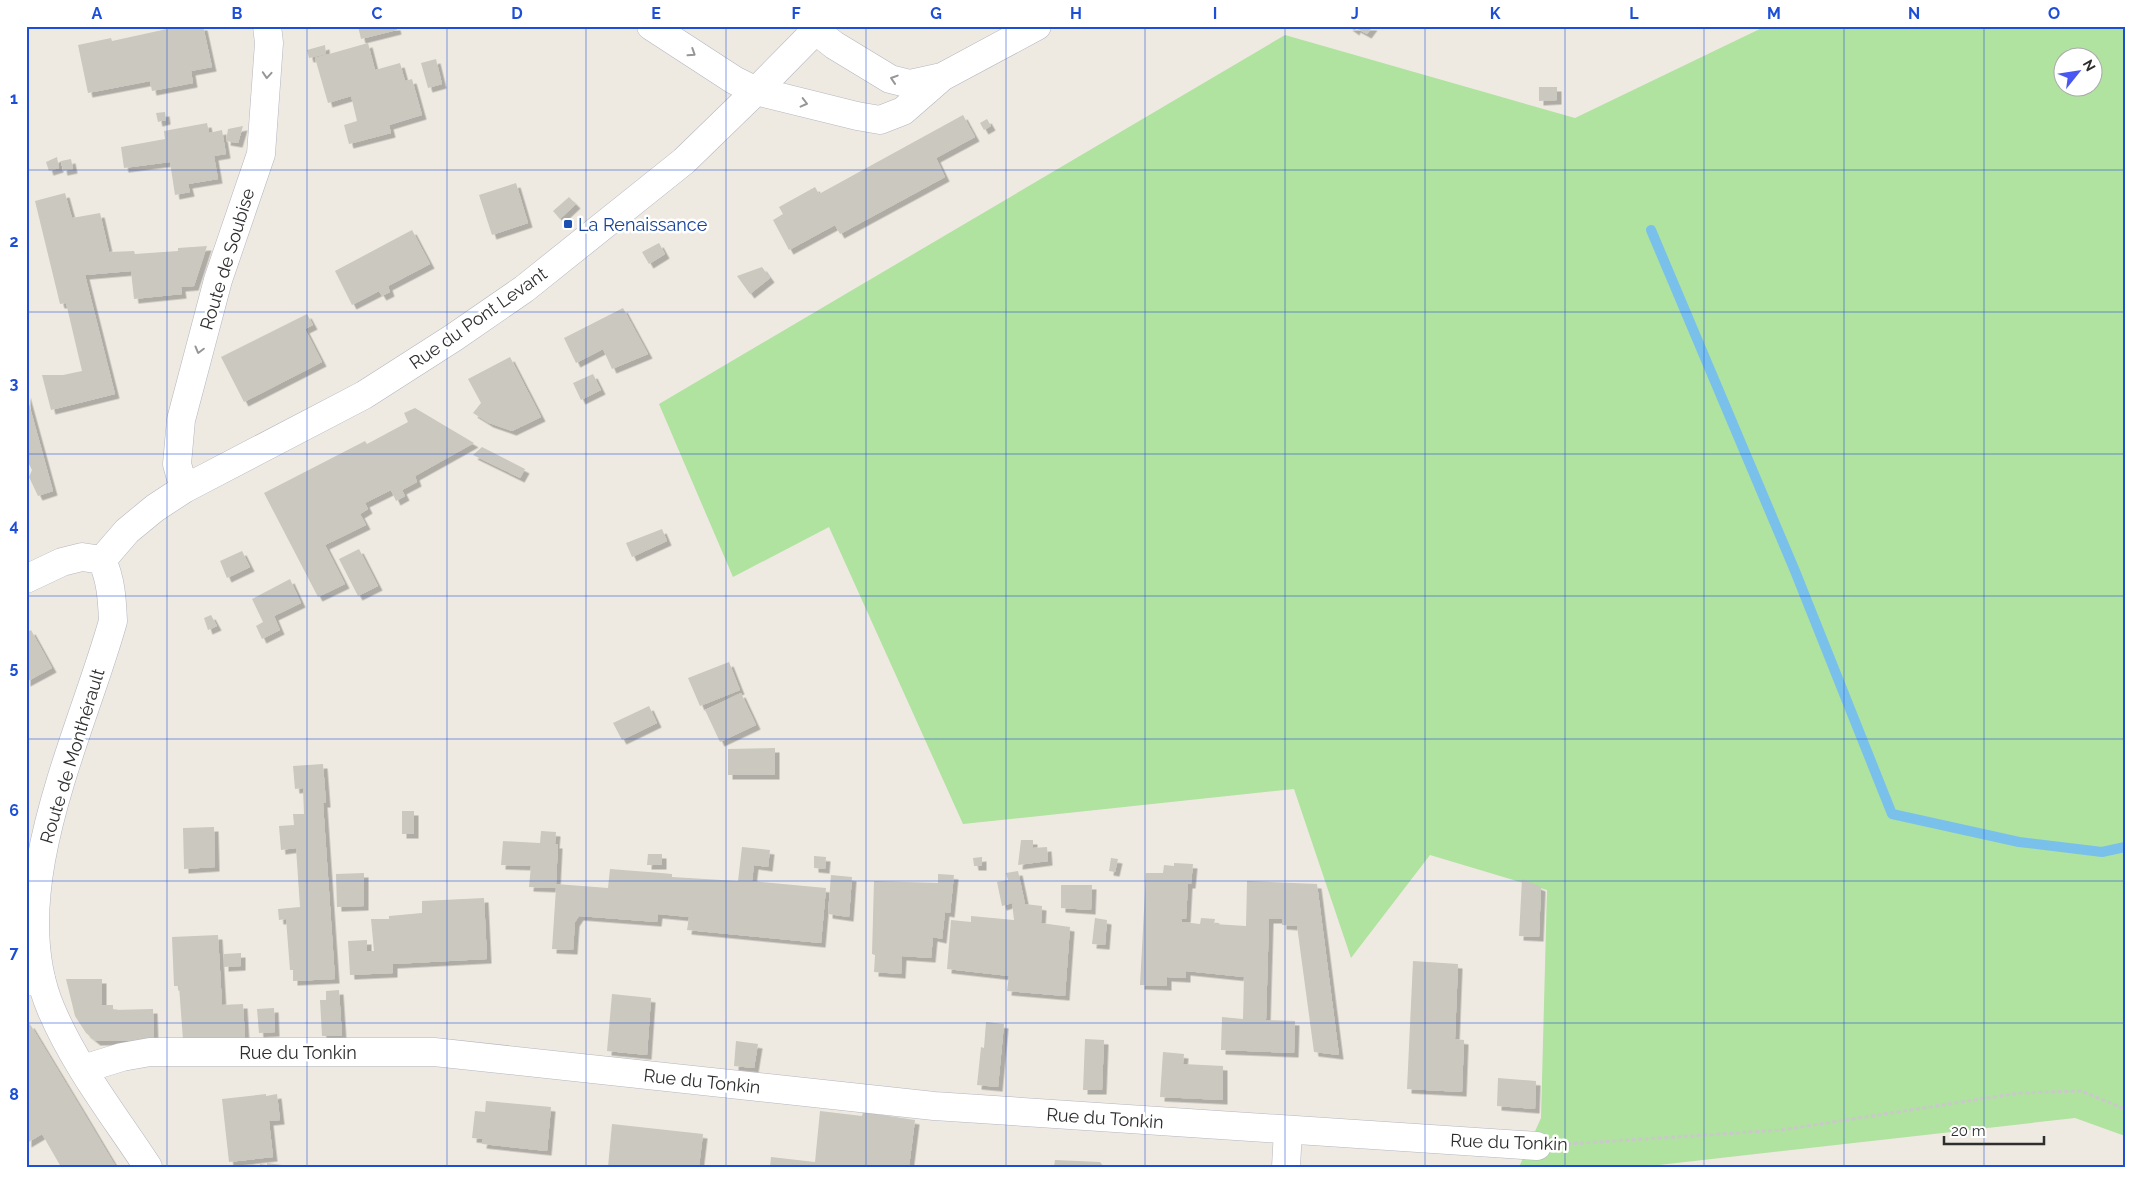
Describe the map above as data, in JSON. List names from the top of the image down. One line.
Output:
{"streets":{"street":["Route de Soubise","Rue du Pont Levant","Route de Monthérault","Rue du Tonkin"]},"crossings":[["Route de Soubise","Rue du Pont Levant"],["Rue du Pont Levant","Route de Monthérault"],["Route de Monthérault","Rue du Tonkin"]],"one_way":["Route de Soubise"],"places":{"transit":["La Renaissance"]},"scale_bar":"20 m","north":"top right","grid":{"columns":["A","B","C","D","E","F","G","H","I","J","K","L","M","N","O"],"rows":["1","2","3","4","5","6","7","8"]}}
